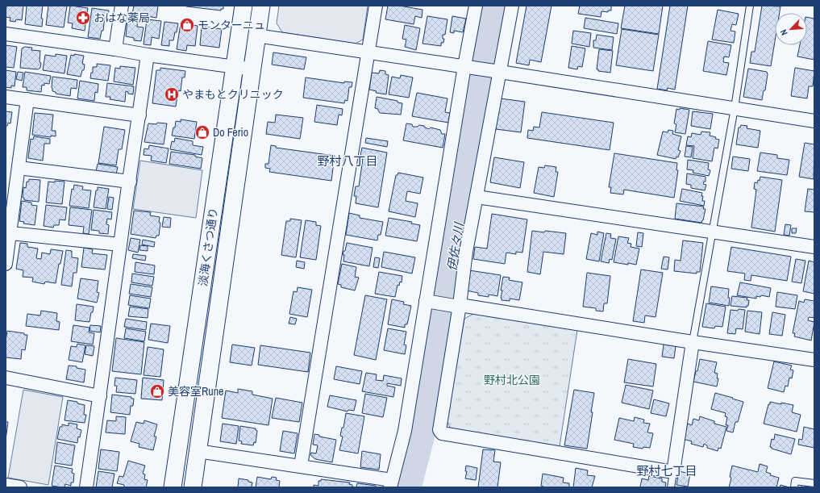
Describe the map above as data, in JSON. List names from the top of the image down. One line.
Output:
{"streets":{"street":["淡海くさつ通り"]},"districts":["野村八丁目","野村七丁目"],"water":["伊佐々川"],"parks":["野村北公園"],"places":{"pharmacy":["おはな薬局"],"shop":["モンターニュ","Do Ferio","美容室Rune"],"hospital":["やまもとクリニック"]},"north":"bottom left"}
